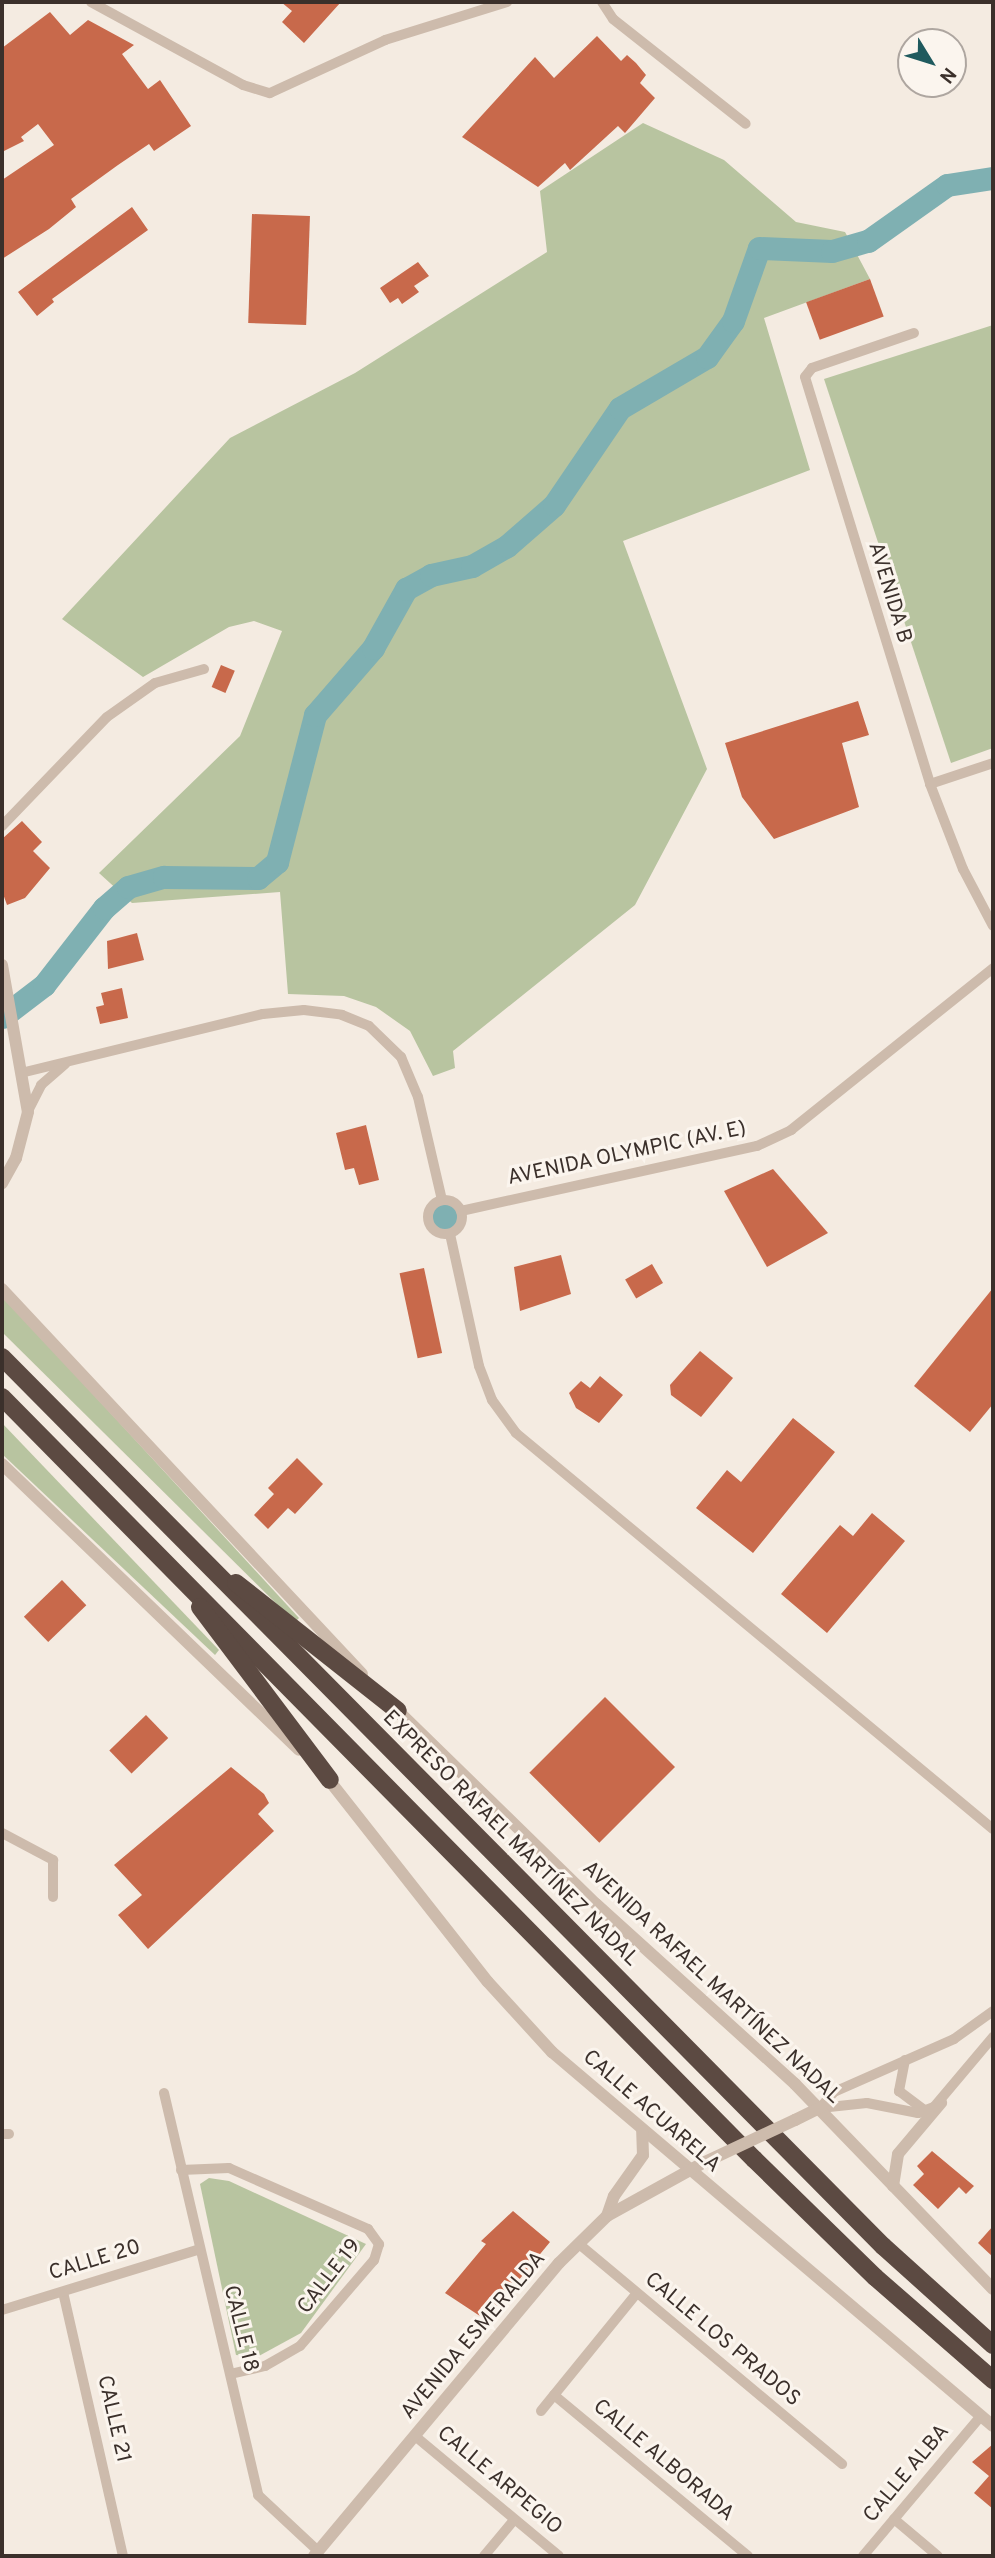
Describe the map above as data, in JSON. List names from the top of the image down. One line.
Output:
{"streets":{"highway":["EXPRESO RAFAEL MARTÍNEZ NADAL"],"street":["AVENIDA B","AVENIDA OLYMPIC (AV. E)","AVENIDA RAFAEL MARTÍNEZ NADAL","CALLE ACUARELA","CALLE 20","CALLE 19","CALLE 18","AVENIDA ESMERALDA","CALLE LOS PRADOS","CALLE 21","CALLE ALBORADA","CALLE ALBA","CALLE ARPEGIO"]},"crossings":[["AVENIDA RAFAEL MARTÍNEZ NADAL","AVENIDA ESMERALDA"],["CALLE ACUARELA","AVENIDA ESMERALDA"],["CALLE ACUARELA","CALLE ALBA"],["CALLE 20","CALLE 18"],["CALLE 20","CALLE 21"],["CALLE 19","CALLE 18"],["CALLE 18","AVENIDA ESMERALDA"],["AVENIDA ESMERALDA","CALLE LOS PRADOS"],["AVENIDA ESMERALDA","CALLE ARPEGIO"]],"north":"bottom right"}
